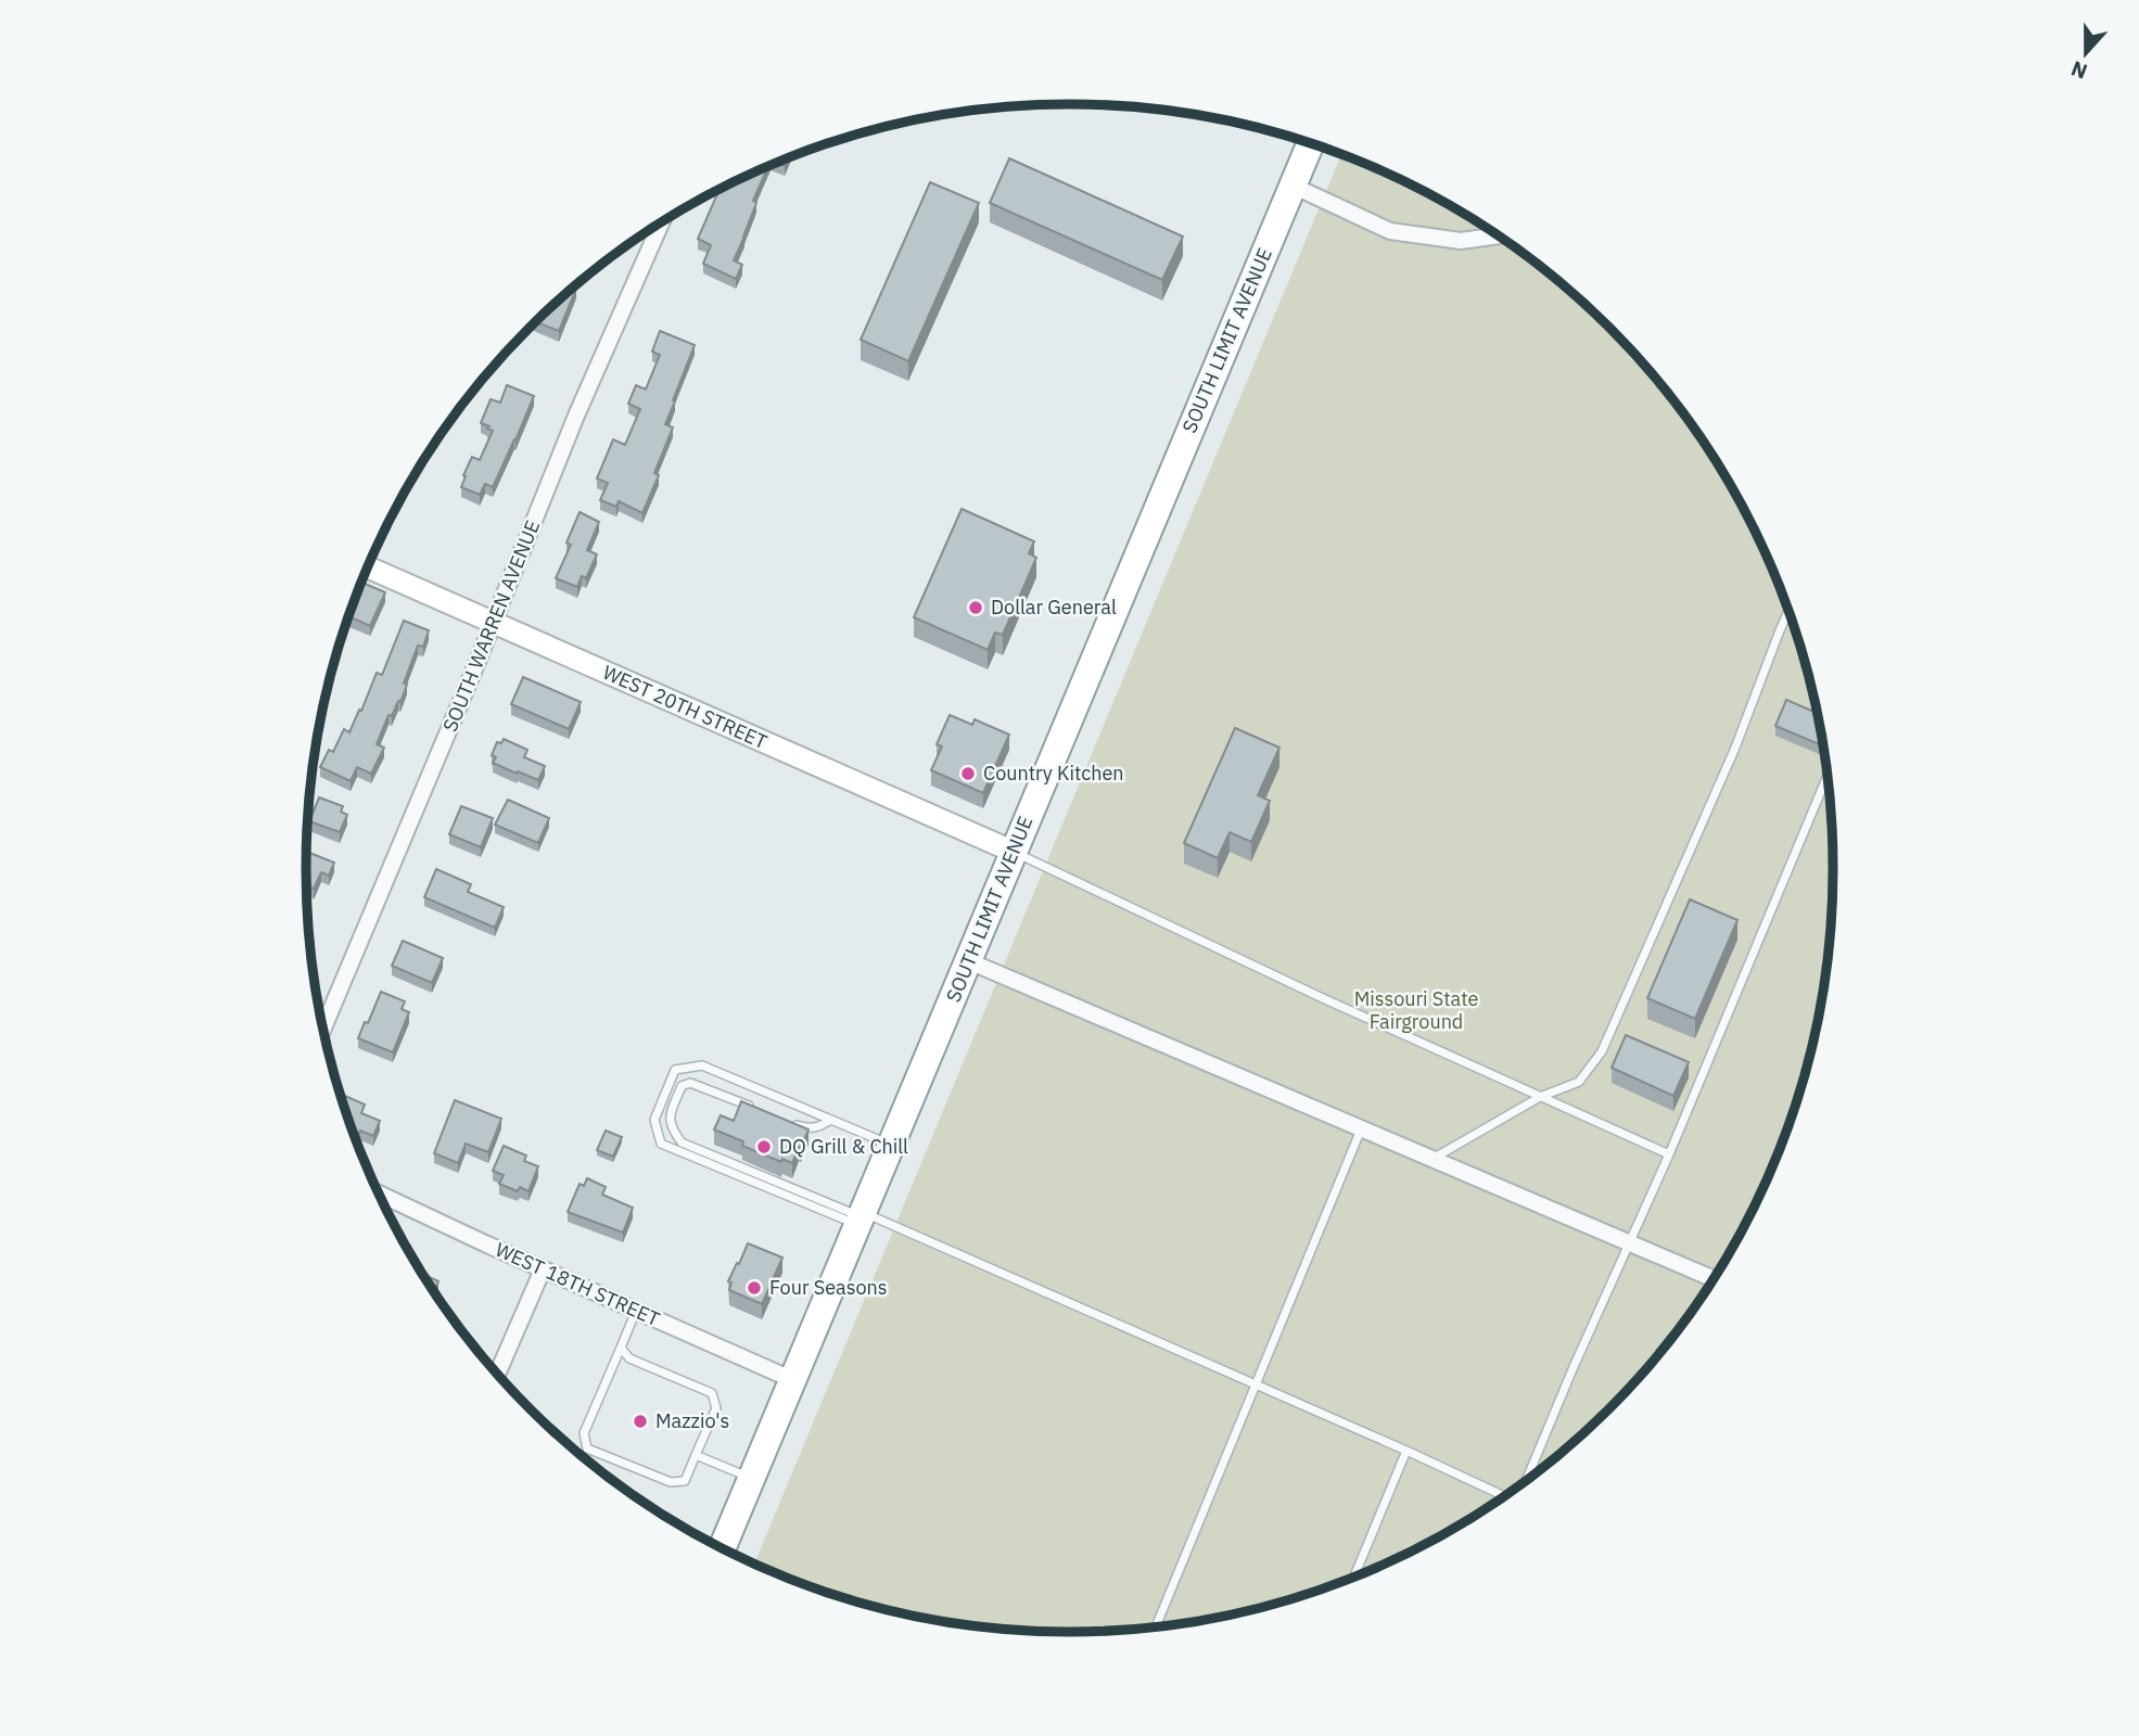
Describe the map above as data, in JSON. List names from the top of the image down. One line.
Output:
{"streets":{"highway":["SOUTH LIMIT AVENUE"],"street":["SOUTH WARREN AVENUE","WEST 20TH STREET","WEST 18TH STREET"]},"crossings":[["SOUTH LIMIT AVENUE","WEST 20TH STREET"],["SOUTH LIMIT AVENUE","WEST 18TH STREET"],["SOUTH WARREN AVENUE","WEST 20TH STREET"]],"parks":["Missouri State Fairground"],"places":["Dollar General","Country Kitchen","DQ Grill & Chill","Four Seasons","Mazzio's"],"north":"bottom"}
